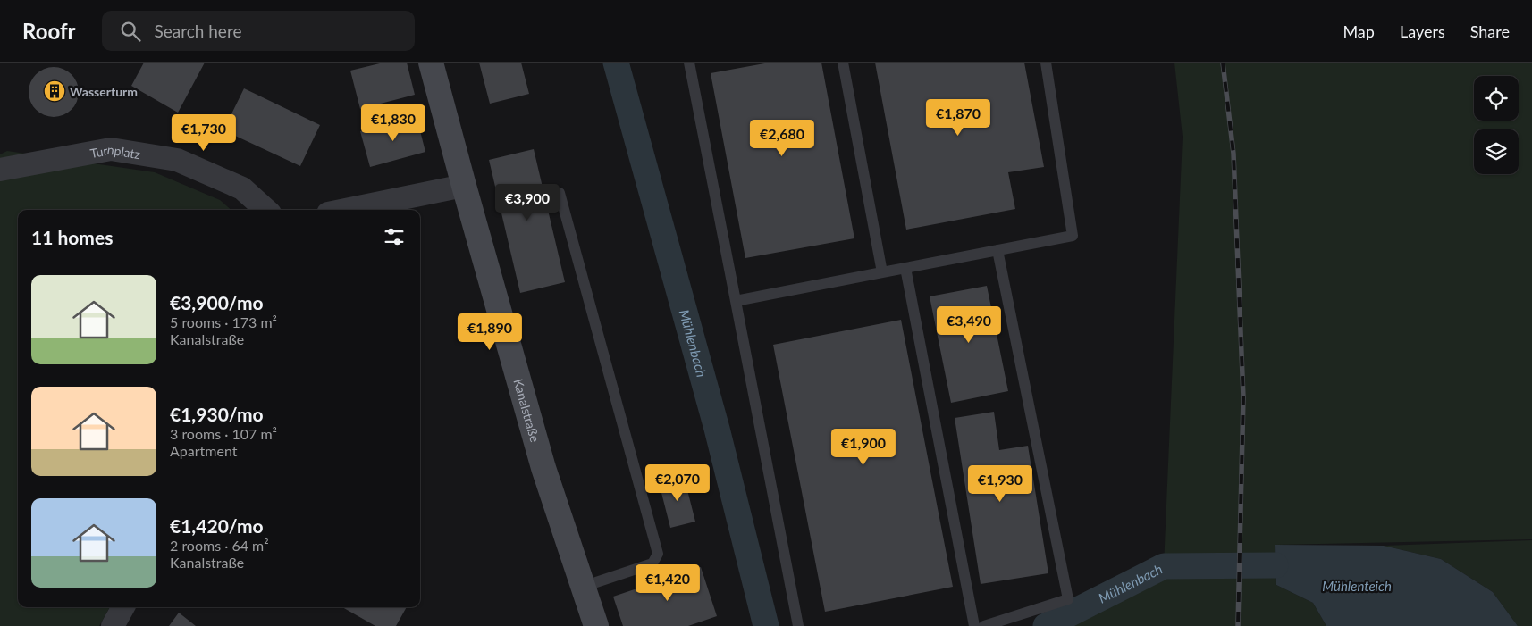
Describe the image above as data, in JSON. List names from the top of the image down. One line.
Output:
{"streets":{"street":["Turnplatz","Kanalstraße"]},"water":["Mühlenbach","Mühlenteich"],"places":{"building":["Wasserturm"]},"page":{"header":"Roofr","search":"Search here","nav":["Map","Layers","Share"],"price":["€1,870","€1,830","€1,730","€2,680","€3,900","€3,490","€1,890","€1,900","€2,070","€1,930","€1,420"],"heading":"11 homes","list":[{"name":"€3,900/mo","note":"5 rooms · 173 m² · Kanalstraße"},{"name":"€1,930/mo","note":"3 rooms · 107 m² · Apartment"},{"name":"€1,420/mo","note":"2 rooms · 64 m² · Kanalstraße"}]}}
